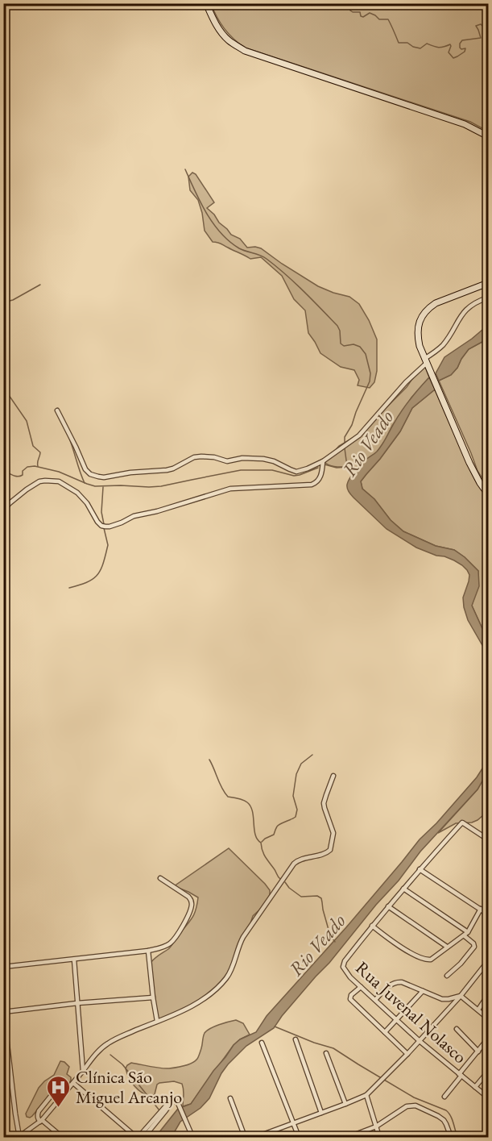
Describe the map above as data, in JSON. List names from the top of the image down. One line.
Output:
{"streets":{"street":["Rua Juvenal Nolasco"]},"water":["Rio Veado"],"places":{"hospital":["Clínica São Miguel Arcanjo"]}}
